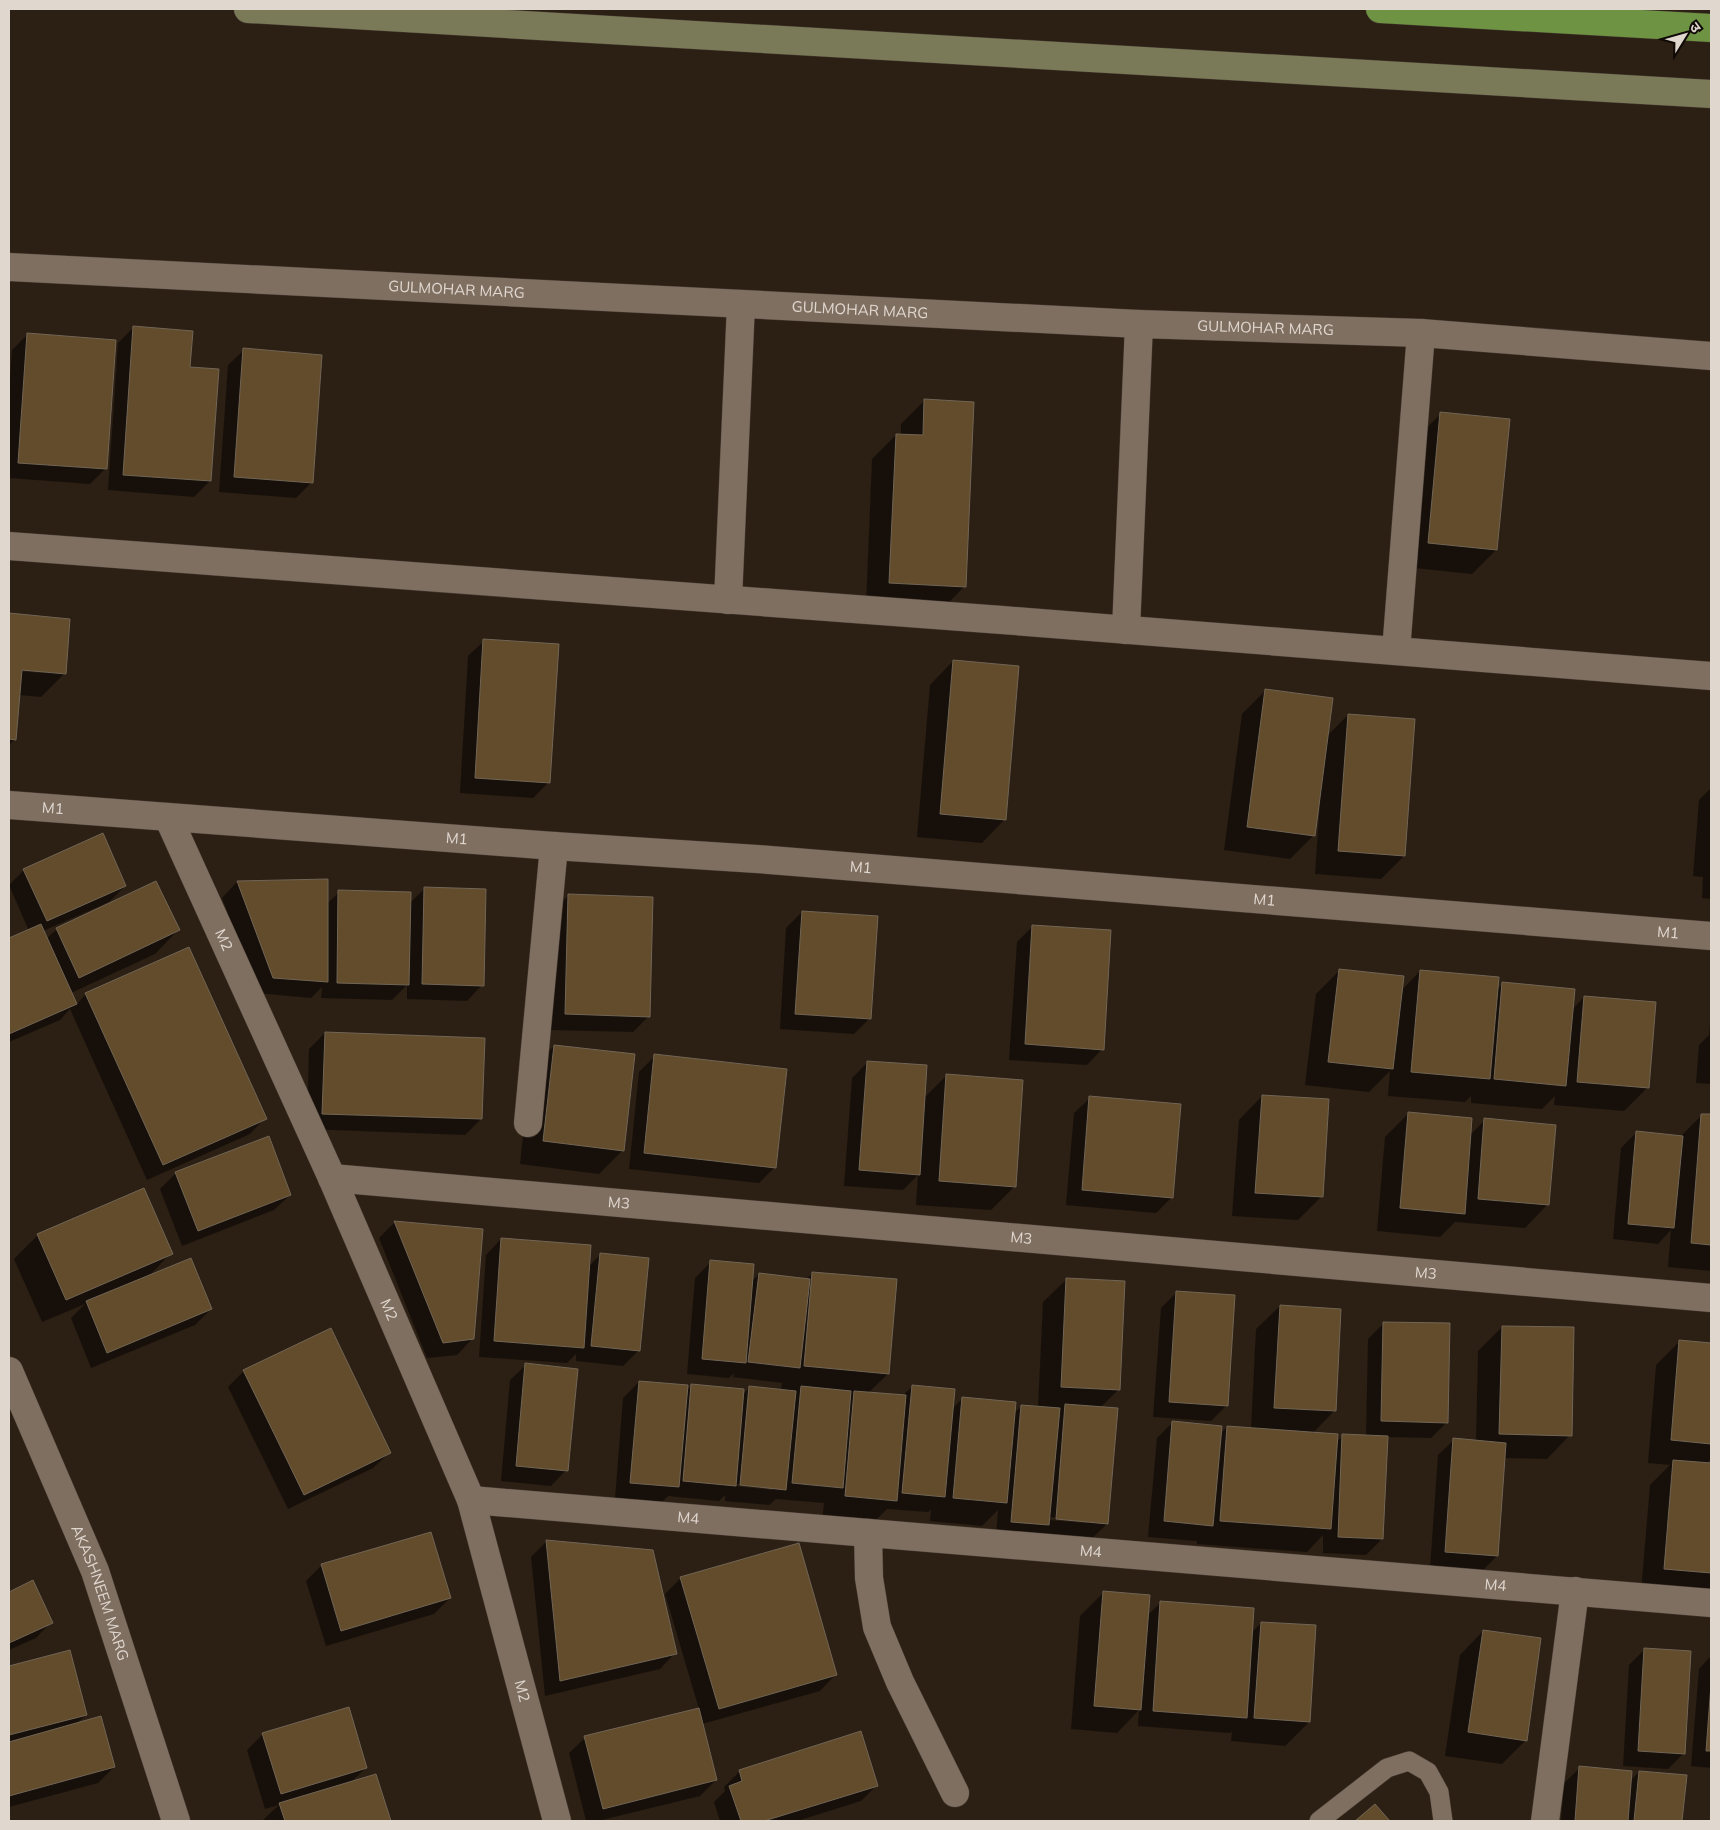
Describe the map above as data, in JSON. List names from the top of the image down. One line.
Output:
{"streets":{"street":["GULMOHAR MARG","M1","M2","M3","M4","AKASHNEEM MARG"]},"crossings":[["M1","M2"],["M2","M3"],["M2","M4"]],"north":"top right"}
